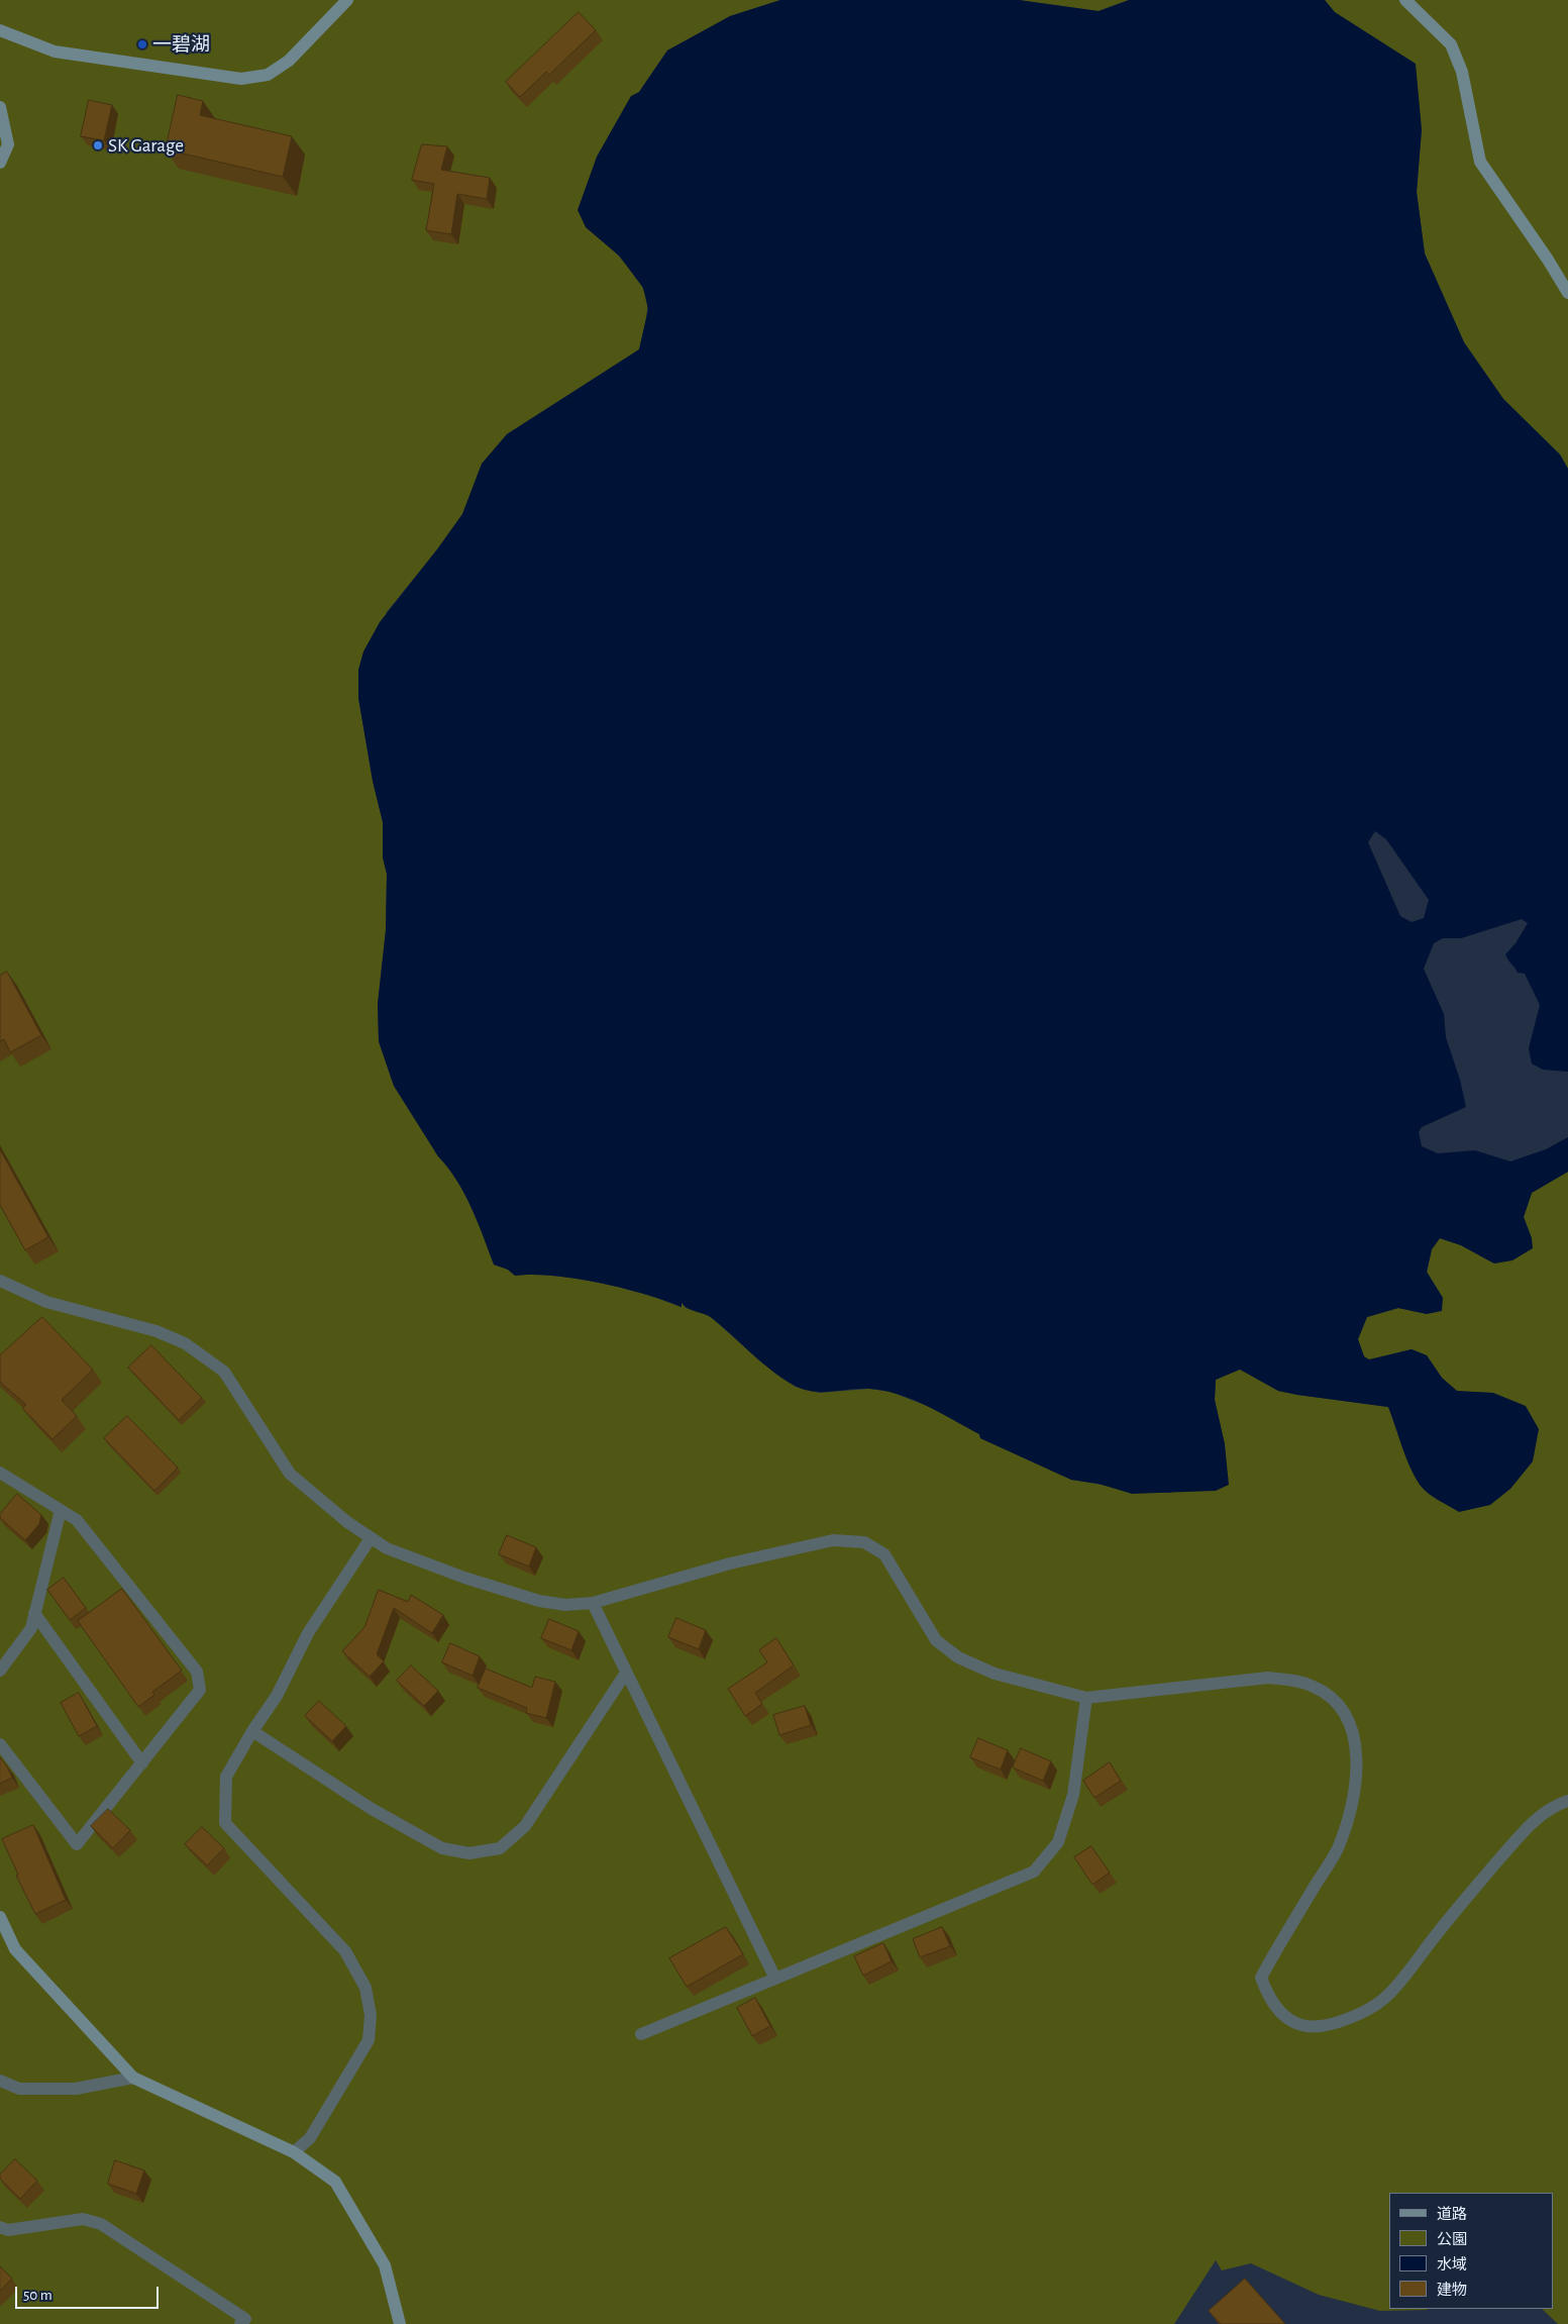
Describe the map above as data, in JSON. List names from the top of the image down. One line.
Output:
{"places":["一碧湖","SK Garage"],"legend":["道路","公園","水域","建物"],"scale_bar":"50 m"}
